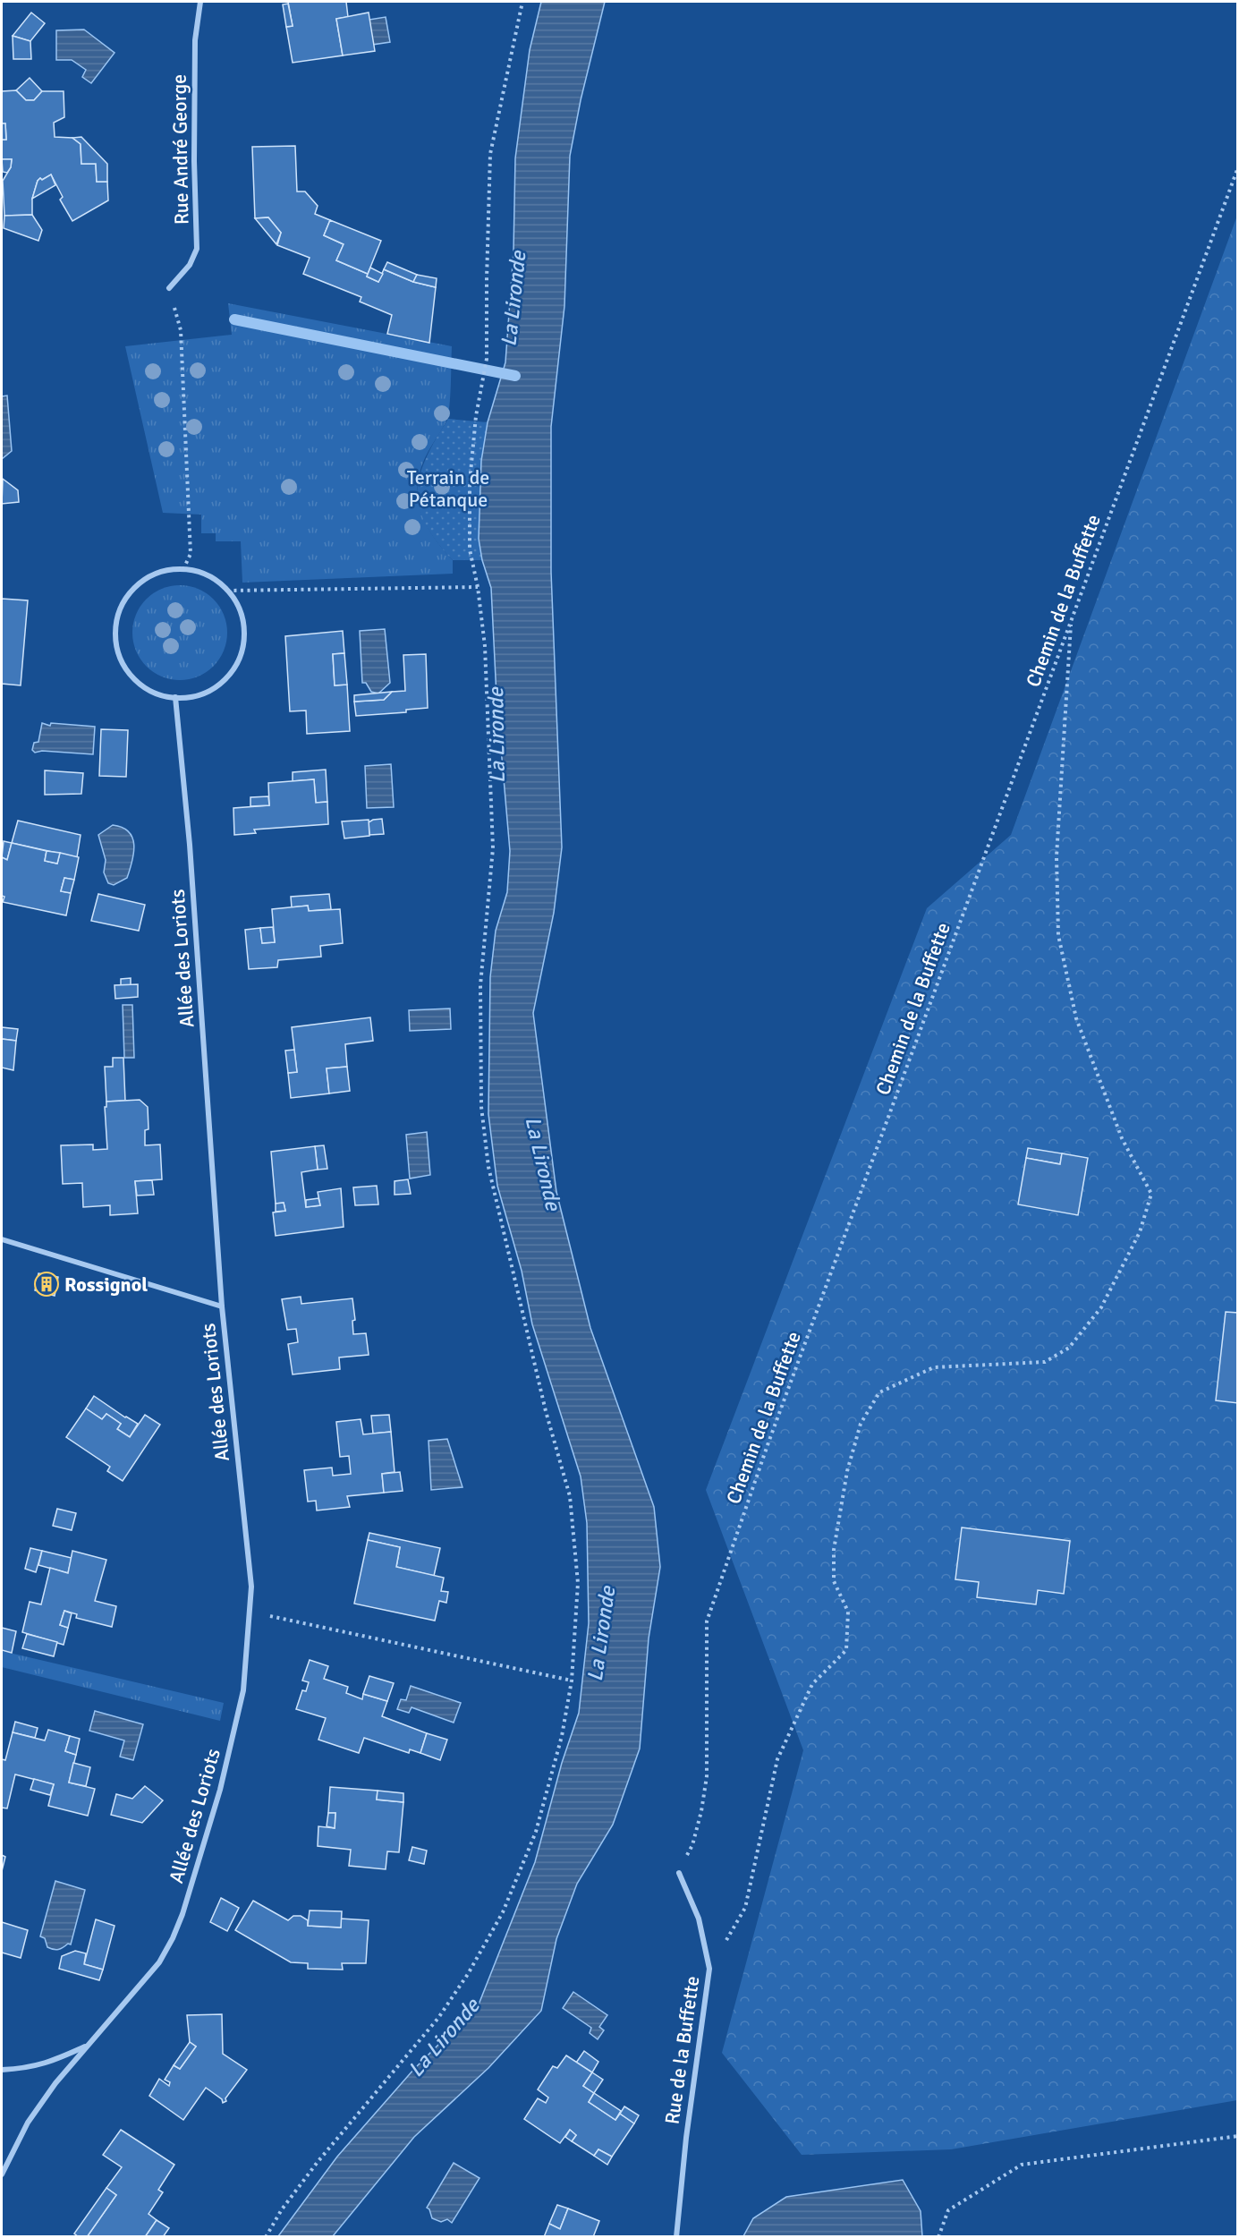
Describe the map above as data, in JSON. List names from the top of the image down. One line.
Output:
{"streets":{"street":["Rue André George","Allée des Loriots","Rue de la Buffette"],"path":["Chemin de la Buffette"]},"crossings":[["Chemin de la Buffette","Rue de la Buffette"]],"water":["La Lironde"],"parks":["Terrain de Pétanque"],"places":{"building":["Rossignol"]}}
